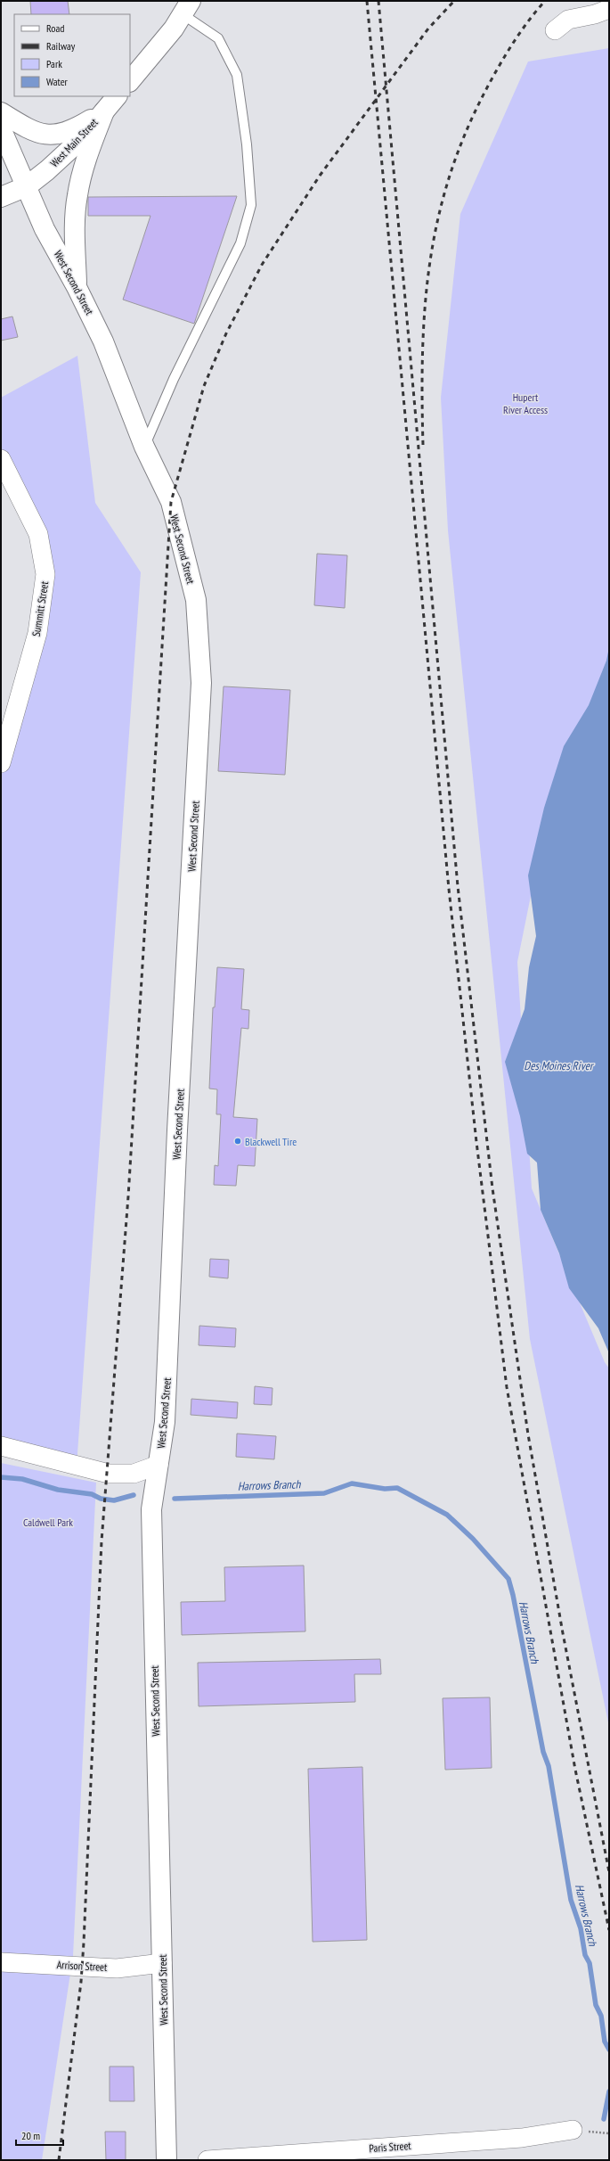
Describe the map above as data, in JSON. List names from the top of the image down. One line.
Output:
{"streets":{"main road":["West Main Street","West Second Street"],"street":["Summitt Street","Arrison Street","Paris Street"]},"crossings":[["West Main Street","West Second Street"],["West Second Street","Arrison Street"]],"water":["Des Moines River","Harrows Branch"],"parks":["Hupert River Access","Caldwell Park"],"places":["Blackwell Tire"],"legend":["Road","Railway","Park","Water"],"scale_bar":"20 m"}
